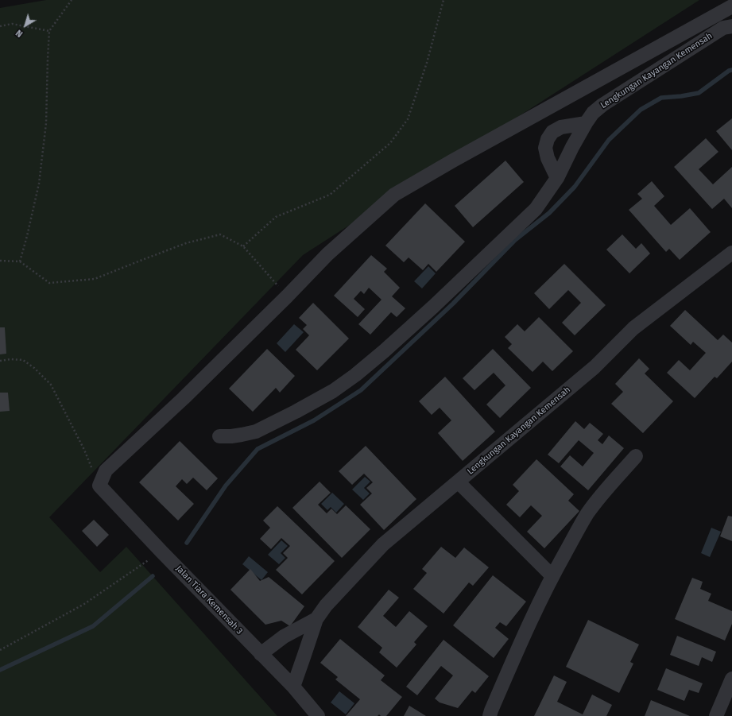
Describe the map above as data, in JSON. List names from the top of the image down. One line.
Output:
{"streets":{"street":["Lengkungan Kayangan Kemensah","Jalan Tiara Kemensah 3"]},"crossings":[["Lengkungan Kayangan Kemensah","Jalan Tiara Kemensah 3"]],"north":"bottom left"}
